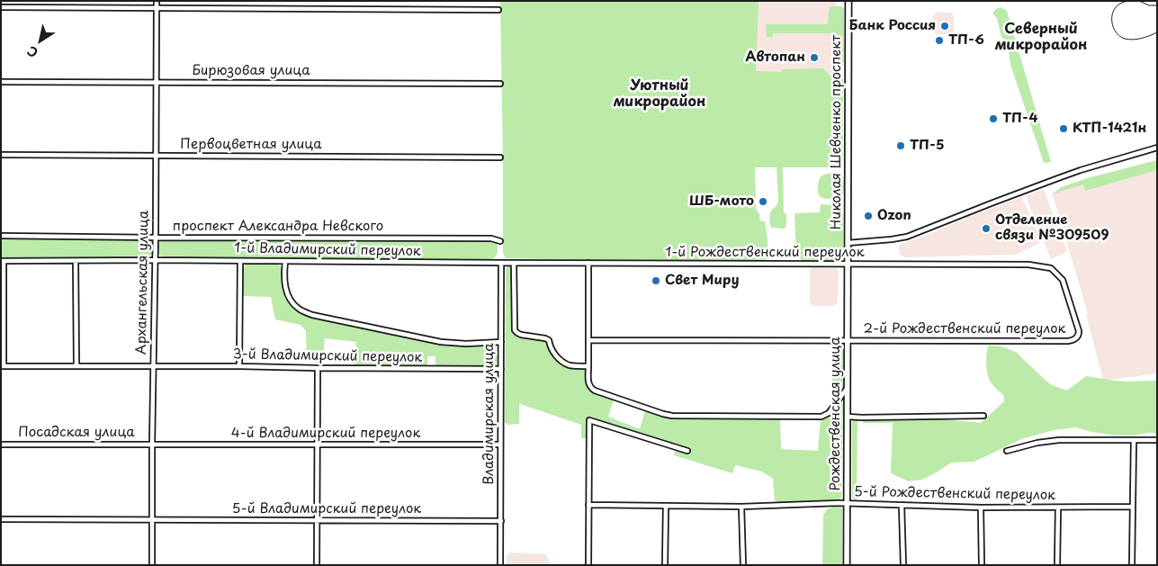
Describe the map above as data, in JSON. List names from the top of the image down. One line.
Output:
{"streets":{"main road":["Николая Шевченко проспект","Рождественская улица"],"street":["Бирюзовая улица","Первоцветная улица","проспект Александра Невского","1-й Владимирский переулок","1-й Рождественский переулок","Архангельская улица","2-й Рождественский переулок","3-й Владимирский переулок","Владимирская улица","Посадская улица","4-й Владимирский переулок","5-й Рождественский переулок","5-й Владимирский переулок"]},"crossings":[["Бирюзовая улица","Архангельская улица"],["Николая Шевченко проспект","1-й Рождественский переулок"],["Николая Шевченко проспект","Рождественская улица"],["Первоцветная улица","Архангельская улица"],["проспект Александра Невского","Архангельская улица"],["1-й Владимирский переулок","1-й Рождественский переулок"],["1-й Владимирский переулок","Архангельская улица"],["1-й Владимирский переулок","Владимирская улица"],["1-й Рождественский переулок","2-й Рождественский переулок"],["1-й Рождественский переулок","Владимирская улица"],["1-й Рождественский переулок","Рождественская улица"],["Архангельская улица","3-й Владимирский переулок"],["Архангельская улица","Посадская улица"],["Архангельская улица","4-й Владимирский переулок"],["Архангельская улица","5-й Владимирский переулок"],["2-й Рождественский переулок","Рождественская улица"],["3-й Владимирский переулок","Владимирская улица"],["Владимирская улица","4-й Владимирский переулок"],["Владимирская улица","5-й Владимирский переулок"],["Рождественская улица","5-й Рождественский переулок"],["Посадская улица","4-й Владимирский переулок"]],"districts":["Северный микрорайон","Уютный микрорайон"],"places":["Банк Россия","ТП-6","Автопан","ТП-4","КТП-1421н","ТП-5","ШБ-мото","Ozon","Отделение связи №309509","Свет Миру"],"north":"bottom left"}
